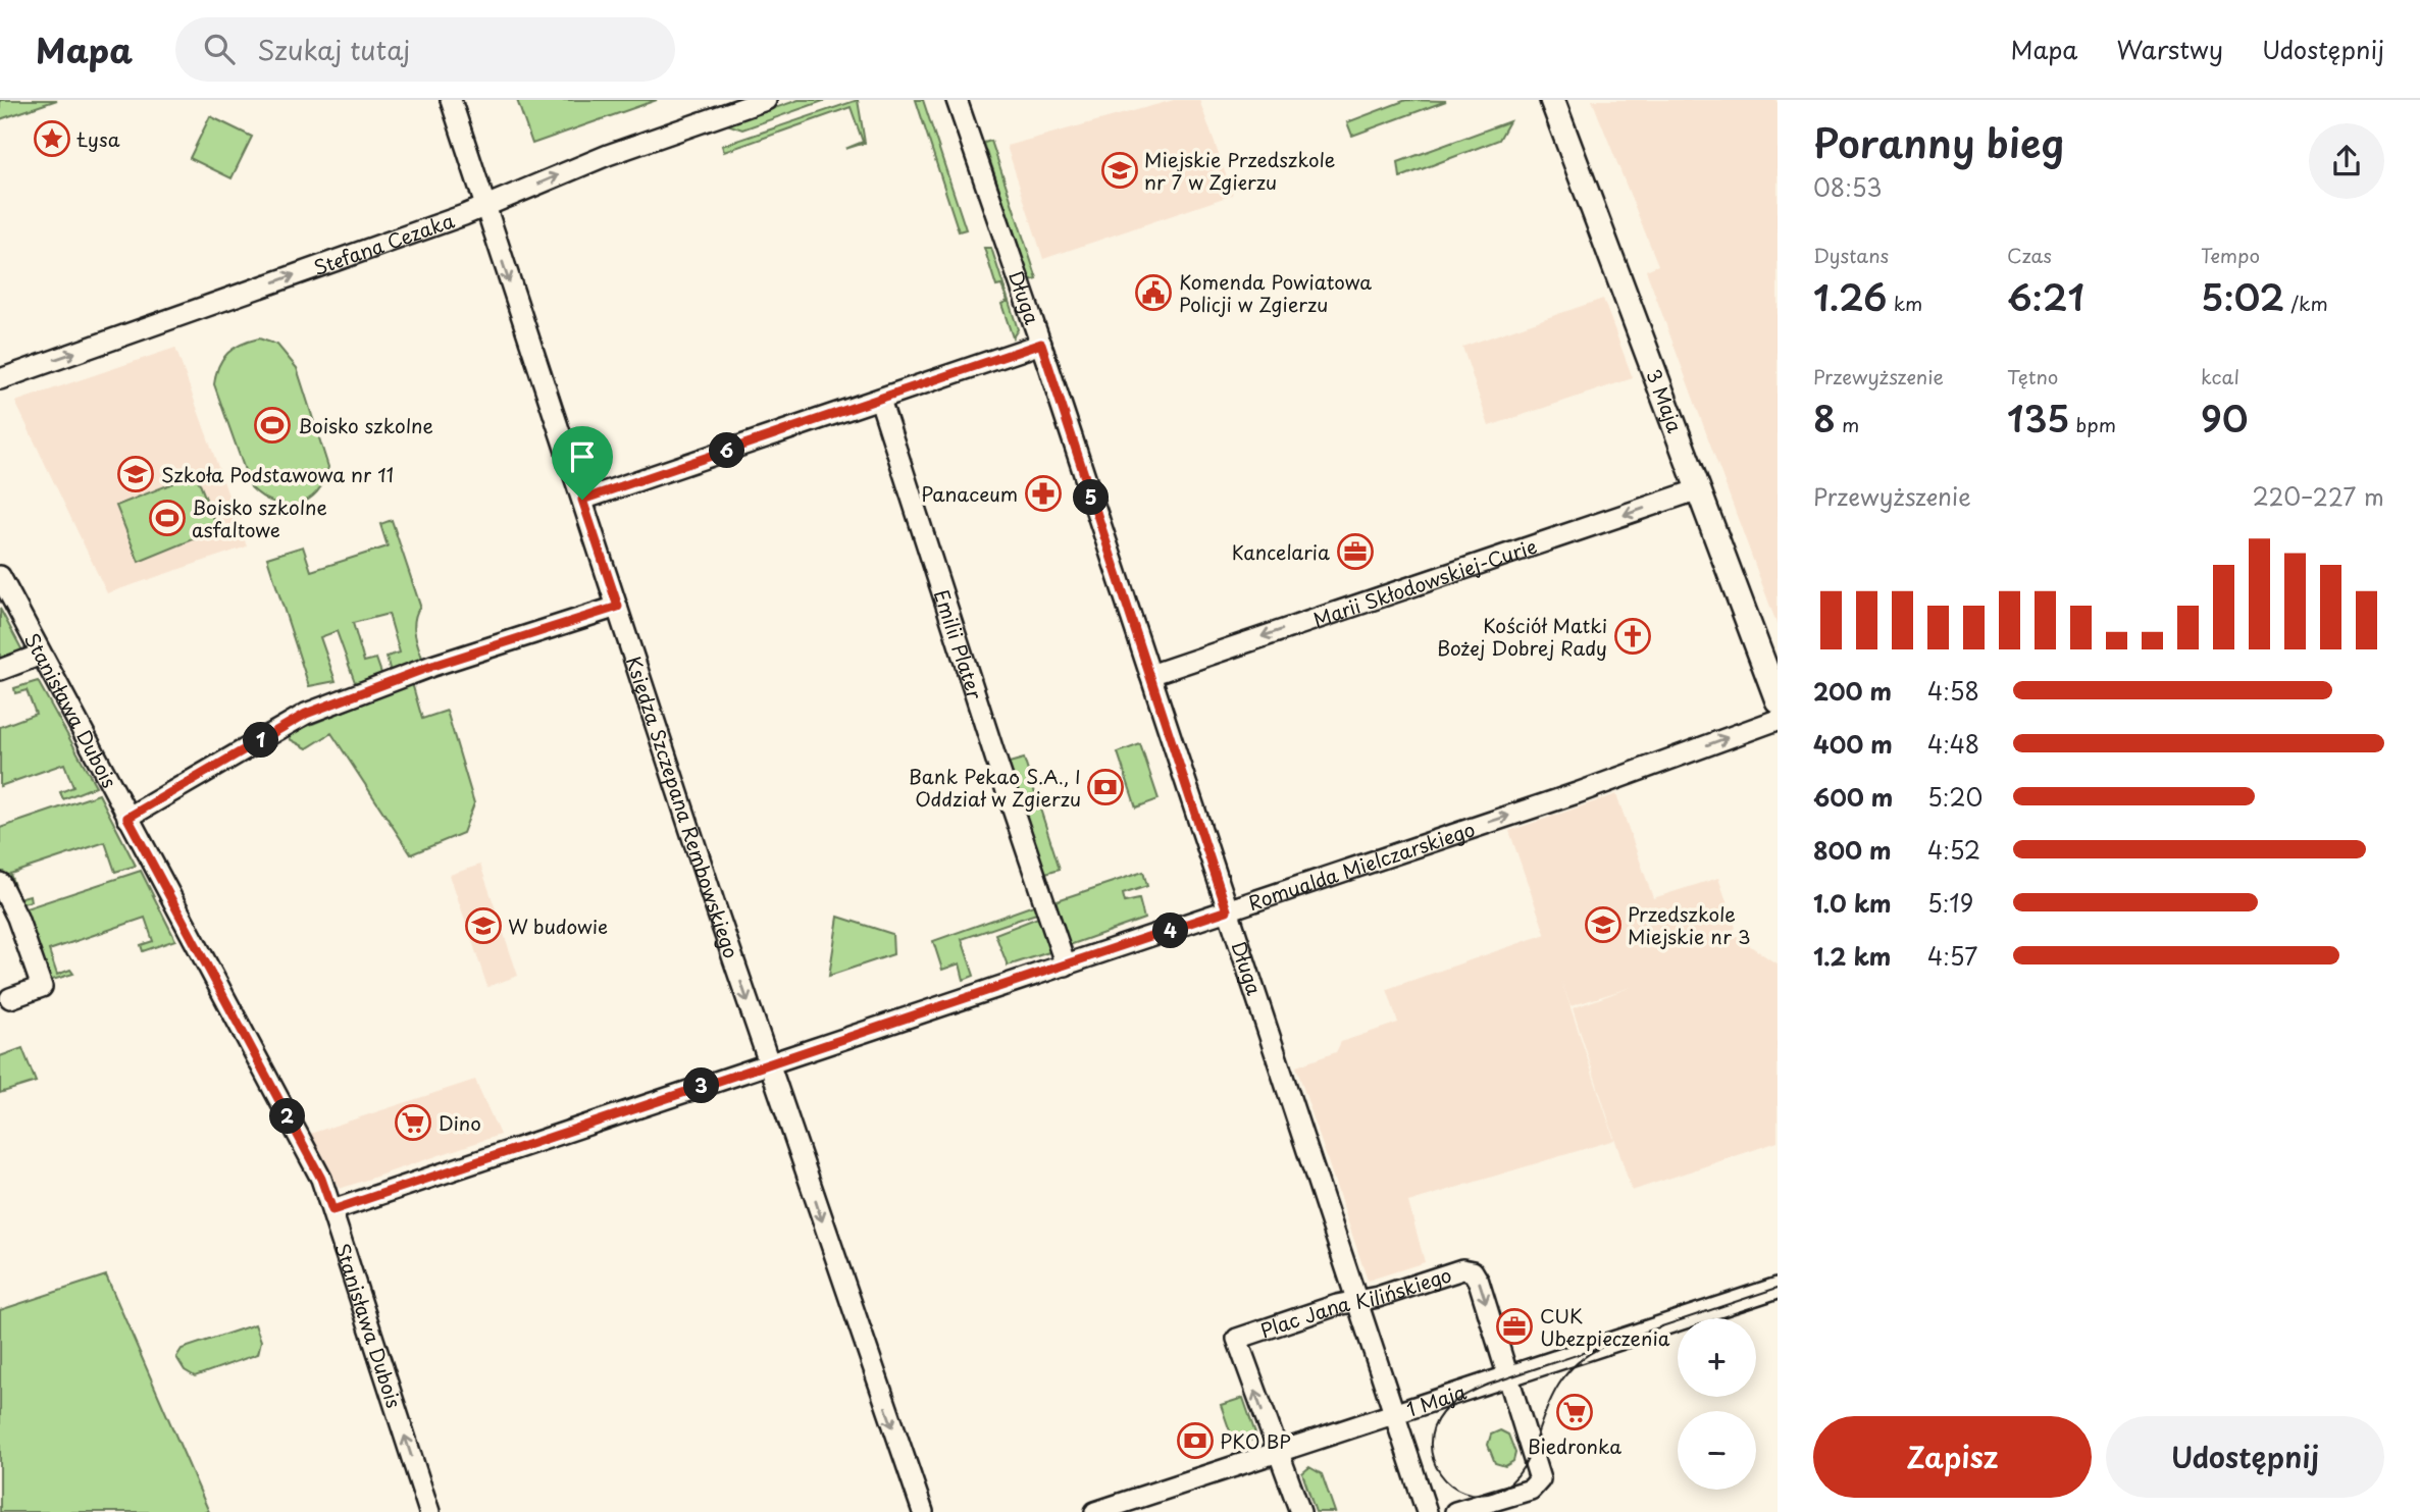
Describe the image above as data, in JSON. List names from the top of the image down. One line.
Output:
{"streets":{"main road":["3 Maja"],"street":["Stefana Cezaka","Długa","Marii Skłodowskiej-Curie","Emilii Plater","Stanisława Dubois","Księdza Szczepana Rembowskiego","Romualda Mielczarskiego","Plac Jana Kilińskiego","1 Maja"]},"crossings":[["Stefana Cezaka","Księdza Szczepana Rembowskiego"],["Długa","Marii Skłodowskiej-Curie"],["Długa","Romualda Mielczarskiego"],["Długa","Plac Jana Kilińskiego"],["Długa","1 Maja"],["3 Maja","Marii Skłodowskiej-Curie"],["Emilii Plater","Romualda Mielczarskiego"],["Stanisława Dubois","Romualda Mielczarskiego"],["Księdza Szczepana Rembowskiego","Romualda Mielczarskiego"],["Plac Jana Kilińskiego","1 Maja"]],"one_way":["Stefana Cezaka","Marii Skłodowskiej-Curie","Księdza Szczepana Rembowskiego","Romualda Mielczarskiego"],"places":{"place":["Łysa"],"school or university":["Miejskie Przedszkole nr 7 w Zgierzu","Szkoła Podstawowa nr 11","Przedszkole Miejskie nr 3","W budowie"],"public building":["Komenda Powiatowa Policji w Zgierzu"],"sports":["Boisko szkolne","Boisko szkolne asfaltowe"],"pharmacy":["Panaceum"],"office":["Kancelaria","CUK Ubezpieczenia"],"church":["Kościół Matki Bożej Dobrej Rady"],"bank":["Bank Pekao S.A., I Oddział w Zgierzu","PKO BP"],"supermarket":["Dino","Biedronka"]},"page":{"header":"Mapa","search":"Szukaj tutaj","nav":["Mapa","Warstwy","Udostępnij"],"heading":["Poranny bieg","08:53"],"stats":[["Dystans","1.26 km"],["Czas","6:21"],["Tempo","5:02 /km"],["Przewyższenie","8 m"],["Tętno","135 bpm"],["kcal","90"]],"pins":["6","5","1","4","3","2"],"chart":["Przewyższenie","220–227 m"],"list":[{"name":"200 m","note":"4:58"},{"name":"400 m","note":"4:48"},{"name":"600 m","note":"5:20"},{"name":"800 m","note":"4:52"},{"name":"1.0 km","note":"5:19"},{"name":"1.2 km","note":"4:57"}],"map_buttons":["+","−"],"buttons":["Zapisz","Udostępnij"]}}
